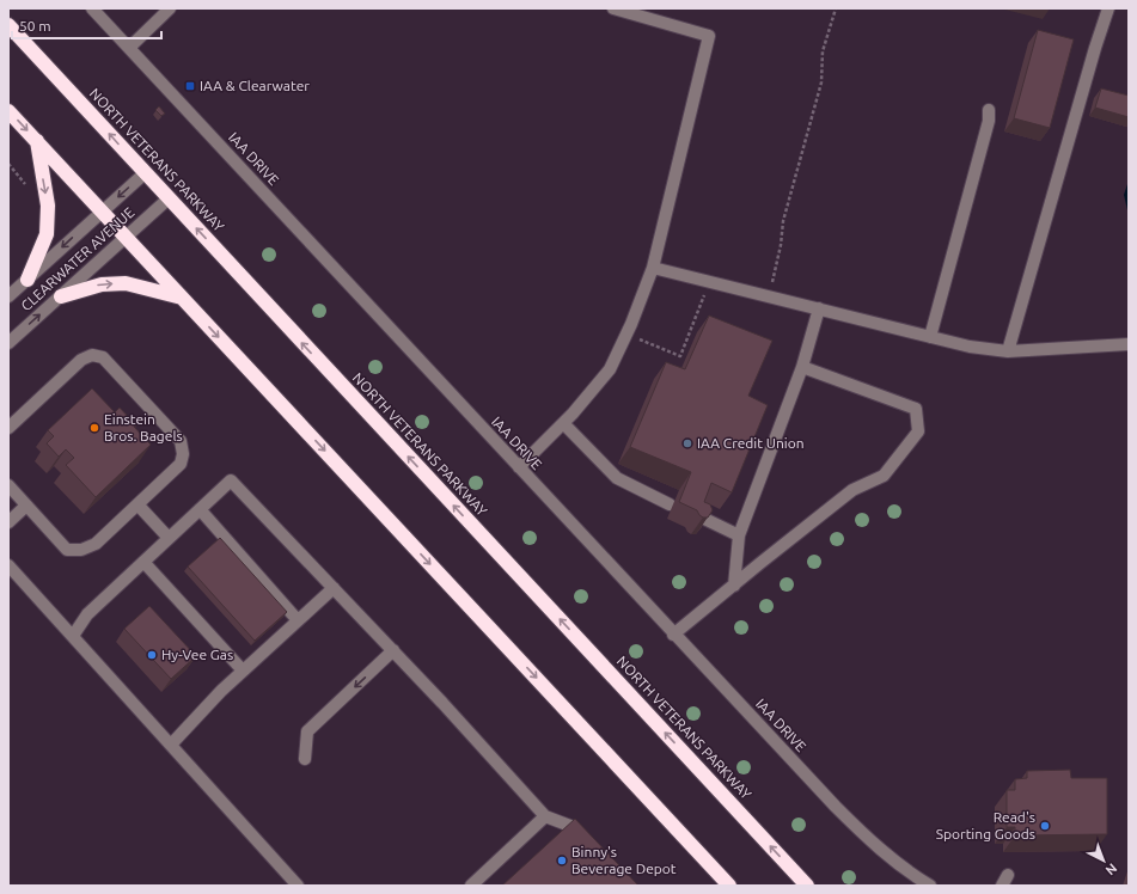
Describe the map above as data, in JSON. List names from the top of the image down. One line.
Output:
{"streets":{"highway":["NORTH VETERANS PARKWAY"],"street":["IAA DRIVE","CLEARWATER AVENUE"]},"crossings":[["NORTH VETERANS PARKWAY","CLEARWATER AVENUE"]],"places":{"transit":["IAA & Clearwater"],"other":["Einstein Bros. Bagels","IAA Credit Union","Hy-Vee Gas","Read's Sporting Goods","Binny's Beverage Depot"]},"scale_bar":"50 m","north":"bottom right"}
